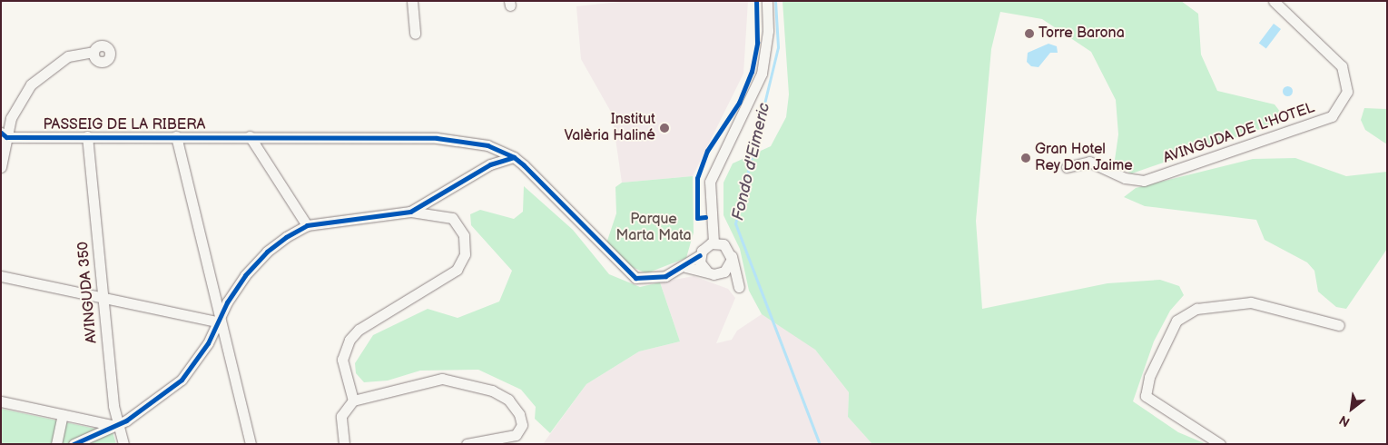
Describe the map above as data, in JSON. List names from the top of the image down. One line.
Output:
{"streets":{"street":["PASSEIG DE LA RIBERA","AVINGUDA DE L'HOTEL","AVINGUDA 350"]},"crossings":[["PASSEIG DE LA RIBERA","AVINGUDA 350"]],"water":["Fondo d'Eimeric"],"parks":["Parque Marta Mata"],"places":["Torre Barona","Institut Valèria Haliné","Gran Hotel Rey Don Jaime"],"north":"bottom left"}
